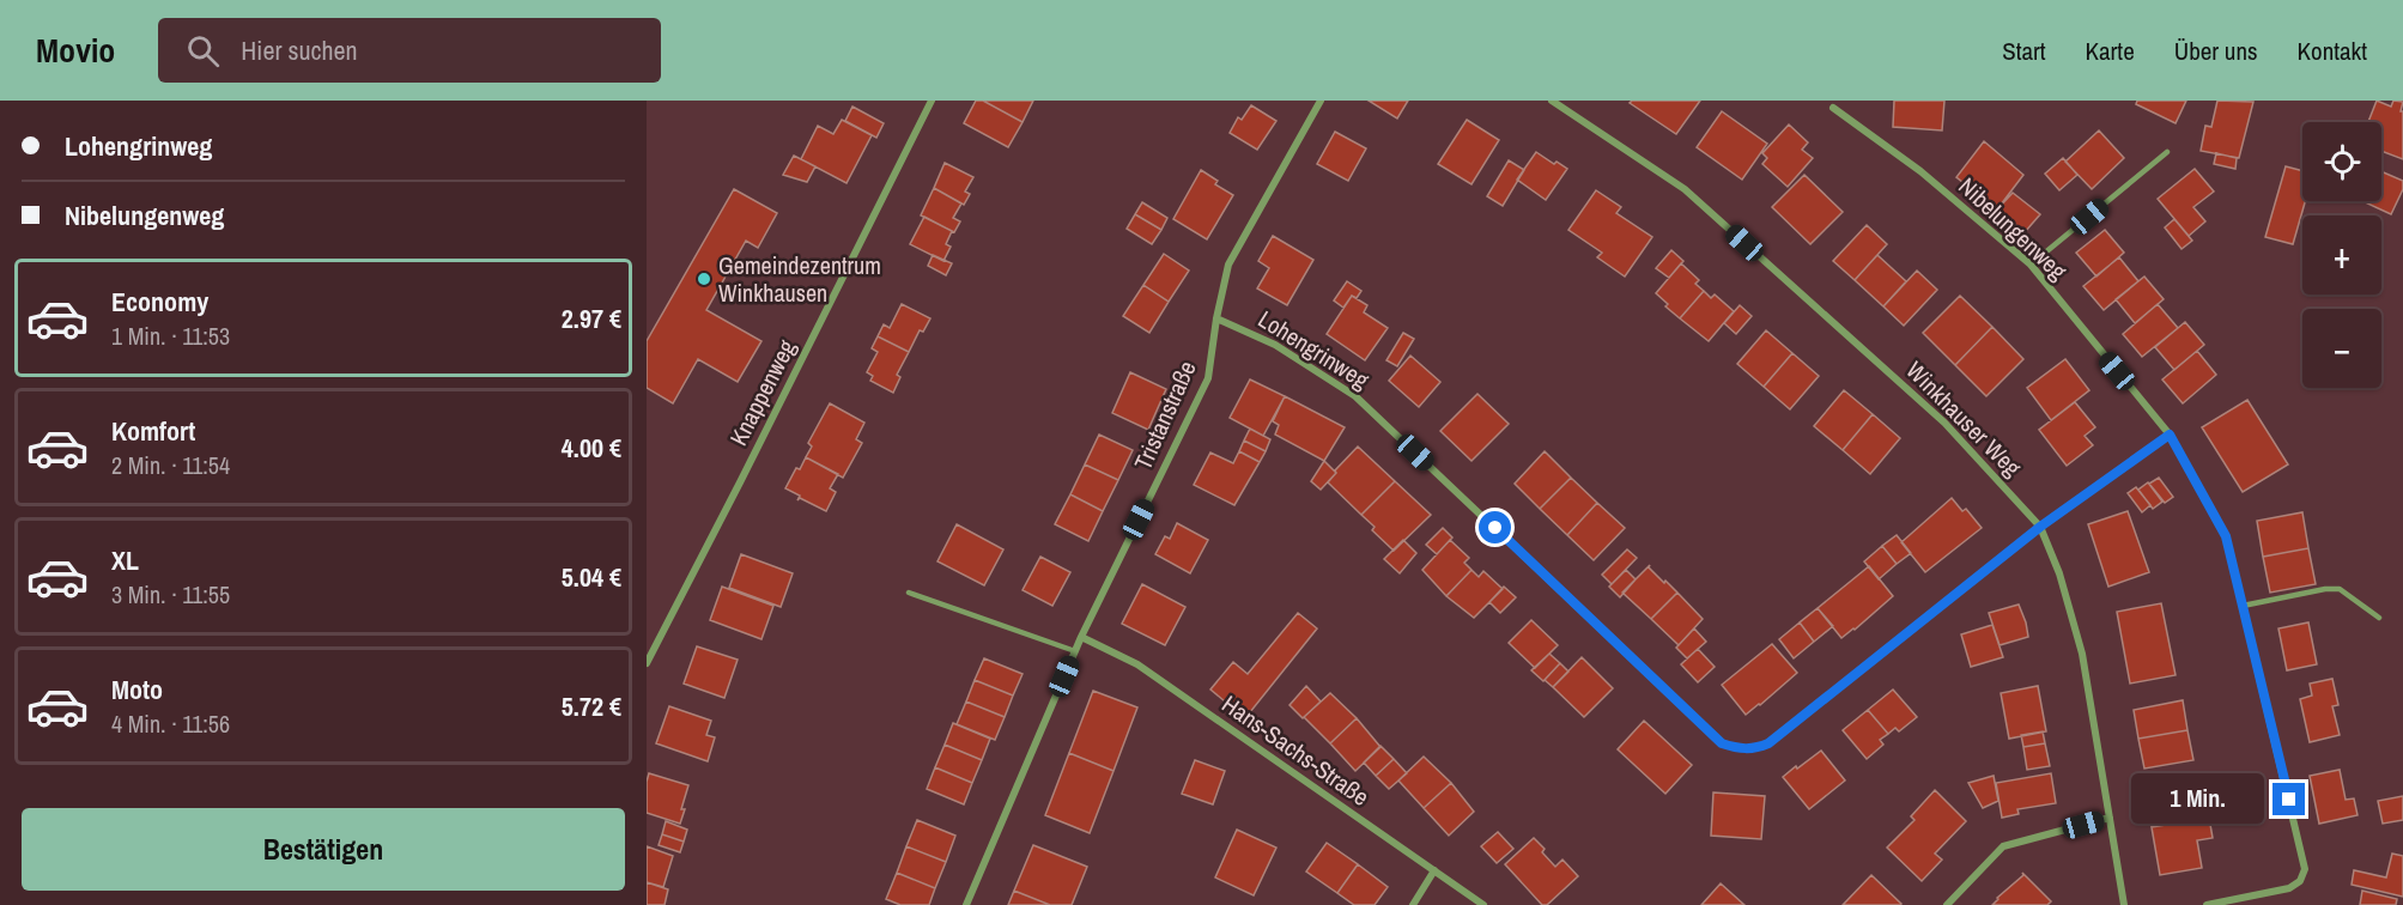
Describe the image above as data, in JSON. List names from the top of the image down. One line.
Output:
{"streets":{"street":["Nibelungenweg","Lohengrinweg","Knappenweg","Tristanstraße","Winkhauser Weg","Hans-Sachs-Straße"]},"crossings":[["Lohengrinweg","Tristanstraße"],["Lohengrinweg","Winkhauser Weg"],["Tristanstraße","Hans-Sachs-Straße"]],"places":["Gemeindezentrum Winkhausen"],"page":{"header":"Movio","search":"Hier suchen","nav":["Start","Karte","Über uns","Kontakt"],"banner":["Lohengrinweg","Nibelungenweg"],"map_buttons":["+","−"],"list":[{"name":"Economy","note":"1 Min. · 11:53","value":"2.97 €"},{"name":"Komfort","note":"2 Min. · 11:54","value":"4.00 €"},{"name":"XL","note":"3 Min. · 11:55","value":"5.04 €"},{"name":"Moto","note":"4 Min. · 11:56","value":"5.72 €"}],"bubble":"1 Min.","buttons":"Bestätigen"}}
